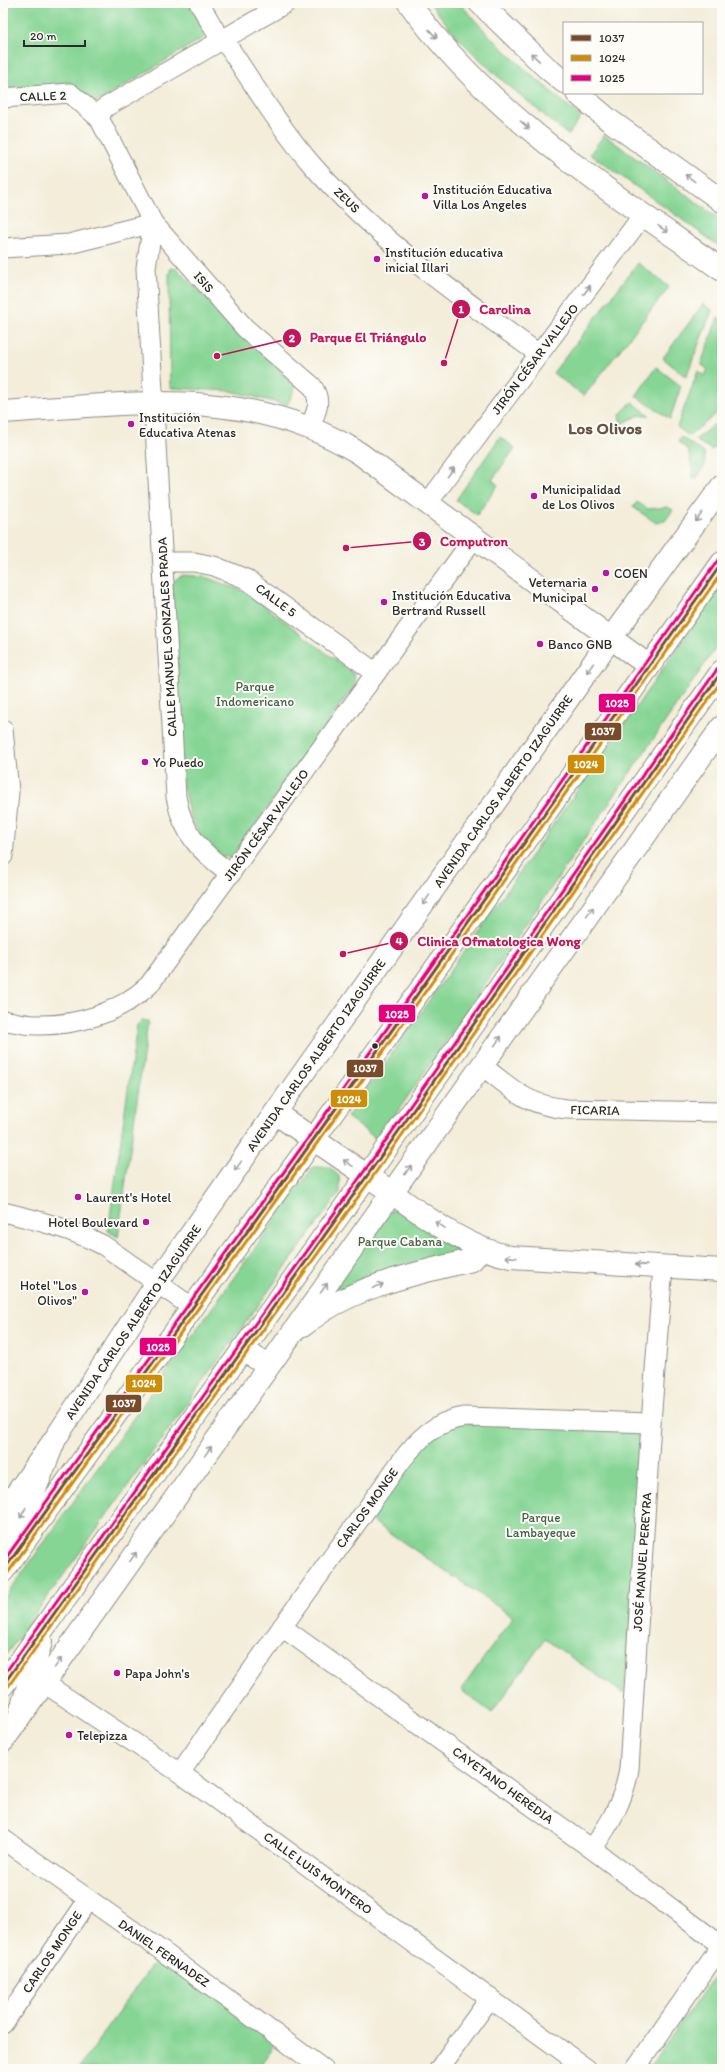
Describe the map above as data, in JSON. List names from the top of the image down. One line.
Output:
{"streets":{"street":["CALLE 2","ZEUS","ISIS","JIRÓN CÉSAR VALLEJO","CALLE 5","CALLE MANUEL GONZALES PRADA","AVENIDA CARLOS ALBERTO IZAGUIRRE","FICARIA","CARLOS MONGE","JOSÉ MANUEL PEREYRA","CAYETANO HEREDIA","CALLE LUIS MONTERO","DANIEL FERNADEZ"]},"crossings":[["CALLE 2","ISIS"],["ZEUS","JIRÓN CÉSAR VALLEJO"],["ISIS","CALLE MANUEL GONZALES PRADA"],["JIRÓN CÉSAR VALLEJO","CALLE 5"],["JIRÓN CÉSAR VALLEJO","CALLE MANUEL GONZALES PRADA"],["CALLE 5","CALLE MANUEL GONZALES PRADA"],["CARLOS MONGE","JOSÉ MANUEL PEREYRA"],["CARLOS MONGE","CAYETANO HEREDIA"],["CARLOS MONGE","CALLE LUIS MONTERO"],["CARLOS MONGE","DANIEL FERNADEZ"],["JOSÉ MANUEL PEREYRA","CAYETANO HEREDIA"]],"districts":["Los Olivos"],"parks":["Parque Indomericano","Parque Cabana","Parque Lambayeque"],"places":["Institución Educativa Villa Los Angeles","Institución educativa inicial Illari","Parque El Triángulo","Carolina","Institución Educativa Atenas","Municipalidad de Los Olivos","Computron","COEN","Veternaria Municipal","Institución Educativa Bertrand Russell","Banco GNB","Yo Puedo","Clinica Ofmatologica Wong","Laurent's Hotel","Hotel Boulevard","Hotel \"Los Olivos\"","Papa John's","Telepizza"],"lines":["transit line 1025","transit line 1037","transit line 1024"],"legend":["1037","1024","1025"],"scale_bar":"20 m"}
